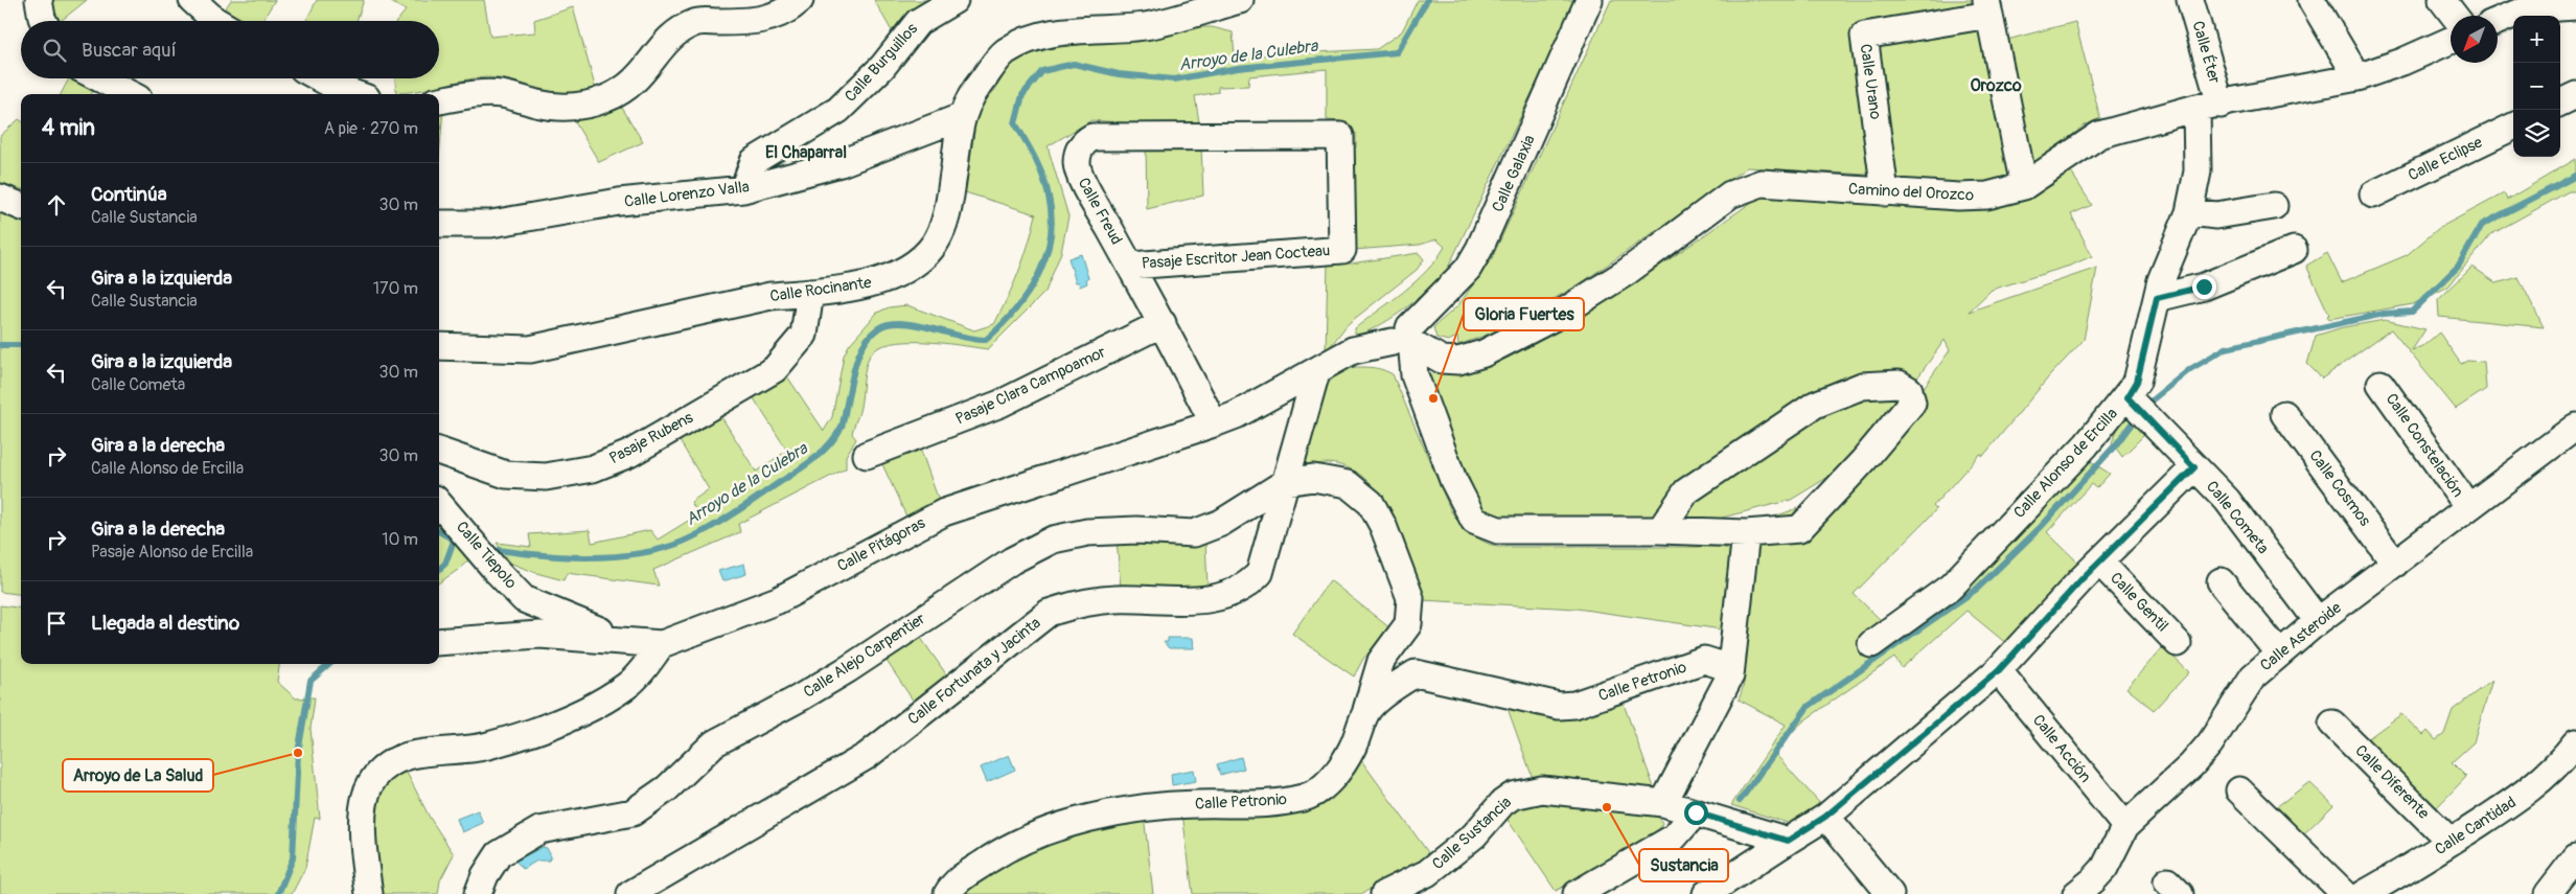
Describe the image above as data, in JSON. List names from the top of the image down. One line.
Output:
{"streets":{"street":["Calle Éter","Calle Burguillos","Calle Urano","Calle Eclipse","Calle Galaxia","Camino del Orozco","Calle Lorenzo Valla","Calle Freud","Pasaje Escritor Jean Cocteau","Calle Rocinante","Pasaje Clara Campoamor","Pasaje Rubens","Calle Constelación","Calle Alonso de Ercilla","Calle Cosmos","Calle Cometa","Calle Pitágoras","Calle Tiepolo","Calle Gentil","Calle Asteroide","Calle Alejo Carpentier","Calle Fortunata y Jacinta","Calle Petronio","Calle Acción","Calle Diferente","Calle Cantidad","Calle Sustancia"]},"crossings":[["Calle Éter","Camino del Orozco"],["Calle Éter","Calle Alonso de Ercilla"],["Calle Burguillos","Calle Lorenzo Valla"],["Calle Urano","Camino del Orozco"],["Calle Galaxia","Camino del Orozco"],["Camino del Orozco","Calle Alonso de Ercilla"],["Calle Lorenzo Valla","Calle Rocinante"],["Calle Freud","Pasaje Escritor Jean Cocteau"],["Calle Freud","Pasaje Clara Campoamor"],["Calle Freud","Calle Pitágoras"],["Calle Rocinante","Pasaje Rubens"],["Calle Constelación","Calle Asteroide"],["Calle Alonso de Ercilla","Calle Cometa"],["Calle Cosmos","Calle Asteroide"],["Calle Cometa","Calle Asteroide"],["Calle Pitágoras","Calle Tiepolo"],["Calle Pitágoras","Calle Fortunata y Jacinta"],["Calle Asteroide","Calle Acción"],["Calle Alejo Carpentier","Calle Fortunata y Jacinta"],["Calle Diferente","Calle Cantidad"]],"districts":["Orozco","El Chaparral"],"water":["Arroyo de la Culebra"],"places":["Gloria Fuertes","Arroyo de La Salud","Sustancia"],"north":"bottom left","page":{"map_buttons":["+","−"],"search":"Buscar aquí","heading":["4 min","A pie · 270 m"],"list":[["Continúa","Calle Sustancia","30 m"],["Gira a la izquierda","Calle Sustancia","170 m"],["Gira a la izquierda","Calle Cometa","30 m"],["Gira a la derecha","Calle Alonso de Ercilla","30 m"],["Gira a la derecha","Pasaje Alonso de Ercilla","10 m"],"Llegada al destino"]}}
